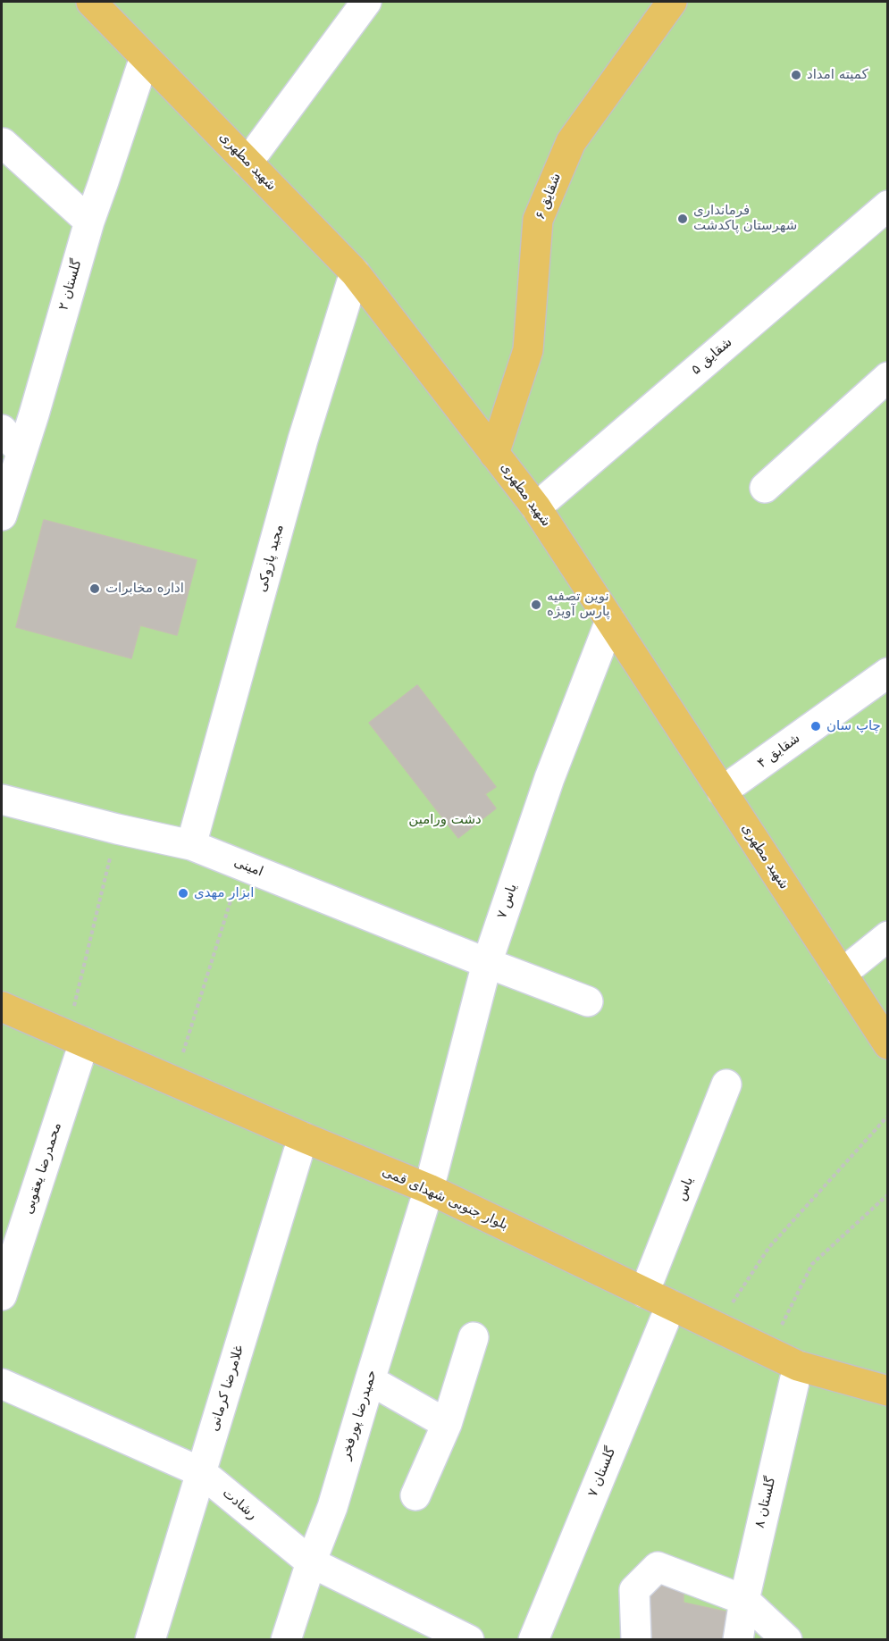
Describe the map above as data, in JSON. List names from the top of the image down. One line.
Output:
{"streets":{"main road":["شهید مطهری","شقایق ۶","بلوار جنوبی شهدای قمی"],"street":["گلستان ۲","شقایق ۵","مجید پازوکی","شقایق ۴","امینی","یاس ۷","محمدرضا یعقوبی","یاس","غلامرضا کرمانی","حمیدرضا پورفخر","گلستان ۷","گلستان ۸","رشادت"]},"crossings":[["شهید مطهری","شقایق ۶"],["شهید مطهری","گلستان ۲"],["شهید مطهری","شقایق ۵"],["شهید مطهری","مجید پازوکی"],["شهید مطهری","شقایق ۴"],["شهید مطهری","یاس ۷"],["مجید پازوکی","امینی"],["امینی","یاس ۷"],["یاس ۷","بلوار جنوبی شهدای قمی"],["یاس ۷","حمیدرضا پورفخر"],["محمدرضا یعقوبی","بلوار جنوبی شهدای قمی"],["یاس","بلوار جنوبی شهدای قمی"],["بلوار جنوبی شهدای قمی","غلامرضا کرمانی"],["بلوار جنوبی شهدای قمی","حمیدرضا پورفخر"],["بلوار جنوبی شهدای قمی","گلستان ۷"],["بلوار جنوبی شهدای قمی","گلستان ۸"],["غلامرضا کرمانی","رشادت"],["حمیدرضا پورفخر","رشادت"]],"parks":["دشت ورامین"],"places":["کمیته امداد","فرمانداری شهرستان پاکدشت","اداره مخابرات","نوین تصفیه پارس آویژه","چاپ سان","ابزار مهدی"]}
